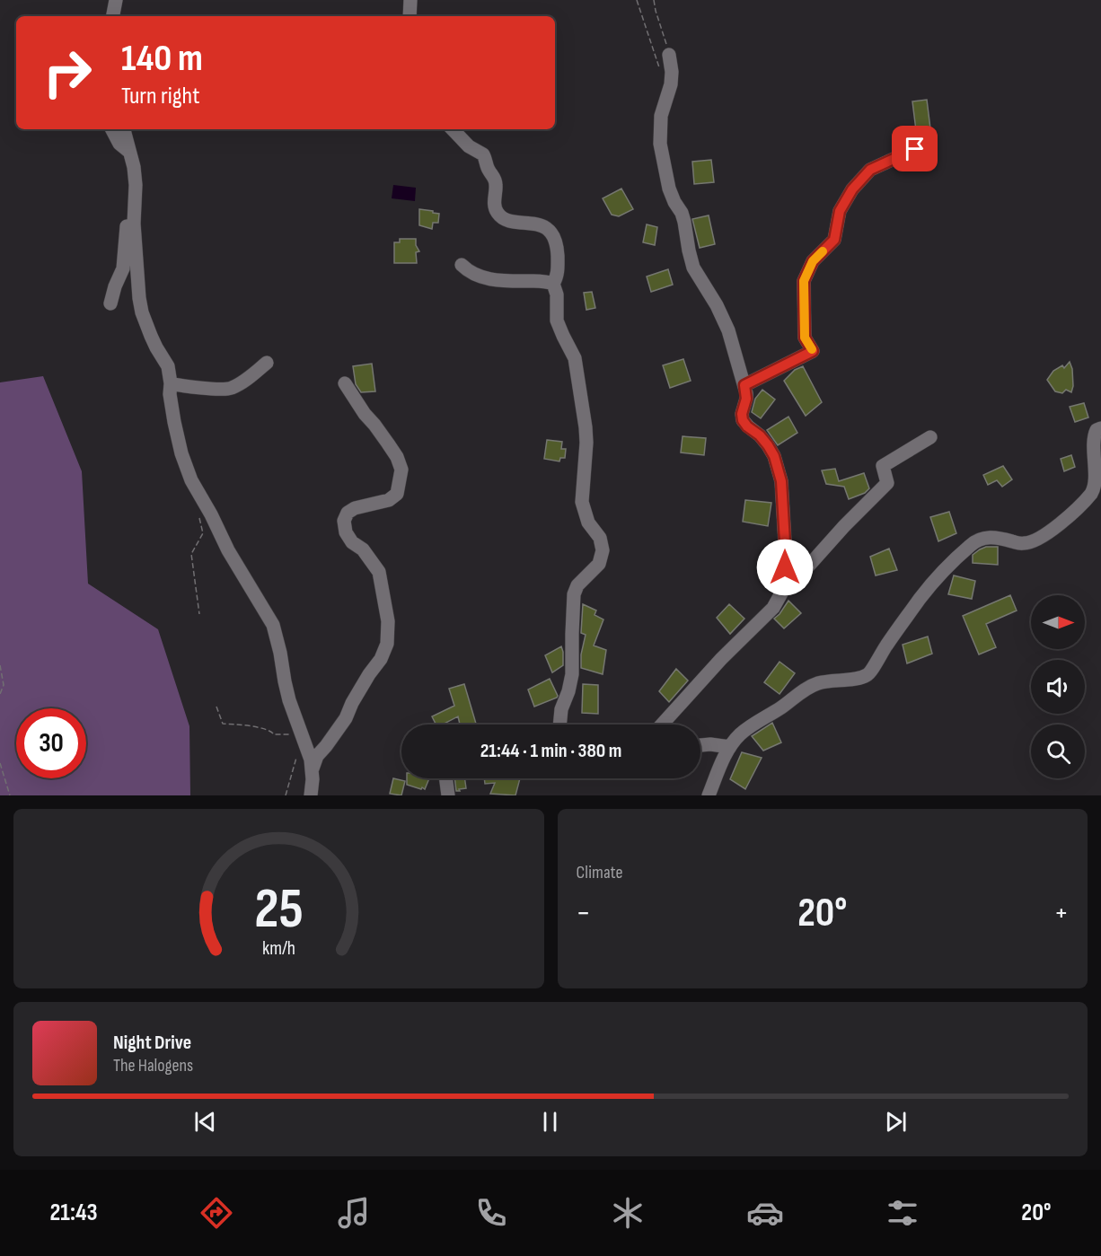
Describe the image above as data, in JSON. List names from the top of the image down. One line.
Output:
{"north":"right","page":{"turn":["140 m","Turn right"],"limit":"30","trip":"21:44 · 1 min · 380 m","tile":"Climate","heat":["−","20°","+"],"song":["Night Drive","The Halogens"],"tabs":["21:43","20°"],"gauge":["25","km/h"]}}
